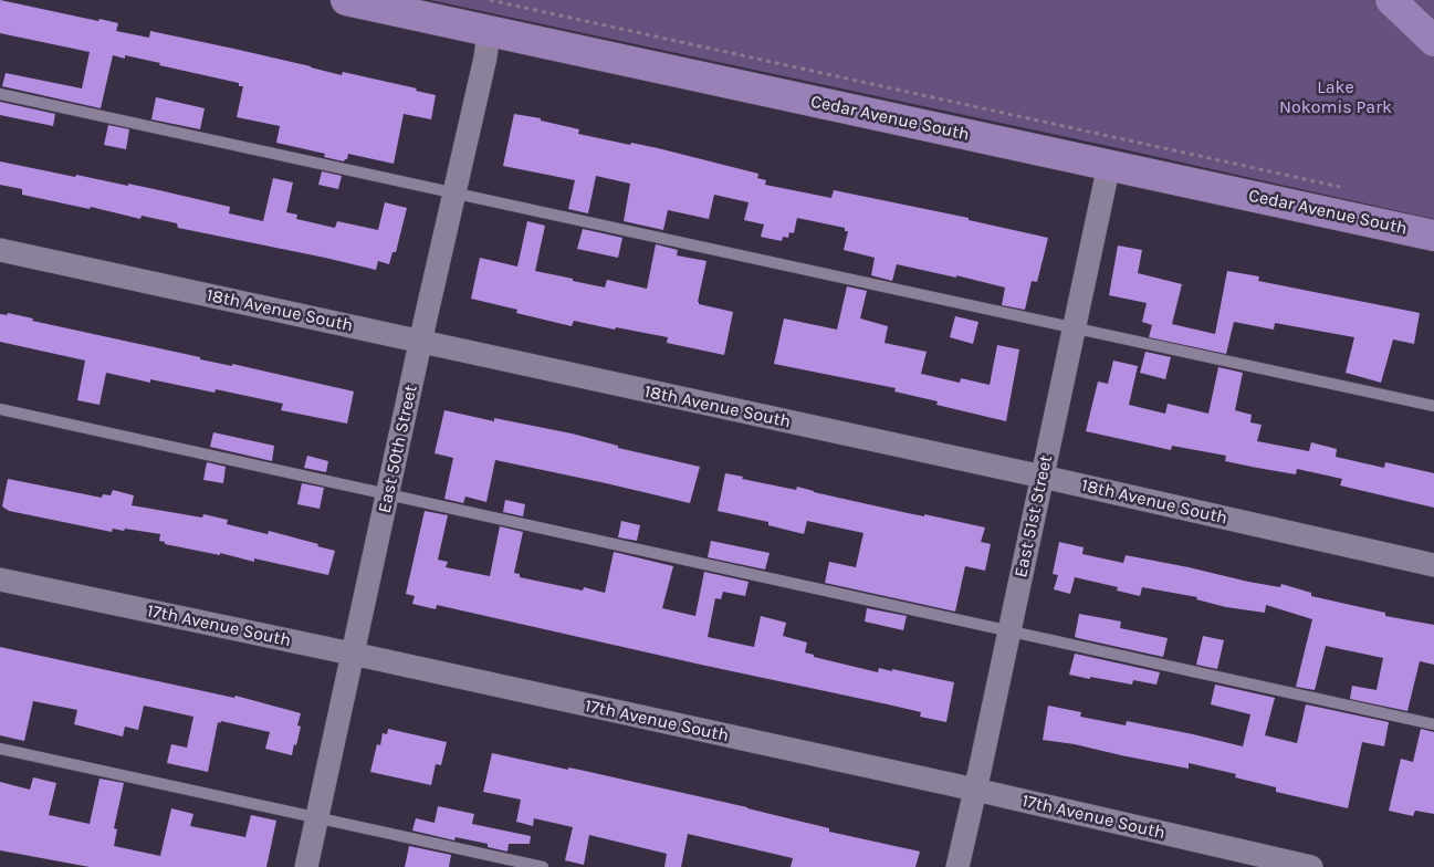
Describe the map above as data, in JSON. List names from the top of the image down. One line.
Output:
{"streets":{"main road":["Cedar Avenue South"],"street":["18th Avenue South","East 50th Street","East 51st Street","17th Avenue South"]},"crossings":[["Cedar Avenue South","East 50th Street"],["Cedar Avenue South","East 51st Street"],["18th Avenue South","East 50th Street"],["18th Avenue South","East 51st Street"],["East 50th Street","17th Avenue South"],["East 51st Street","17th Avenue South"]],"parks":["Lake Nokomis Park"]}
